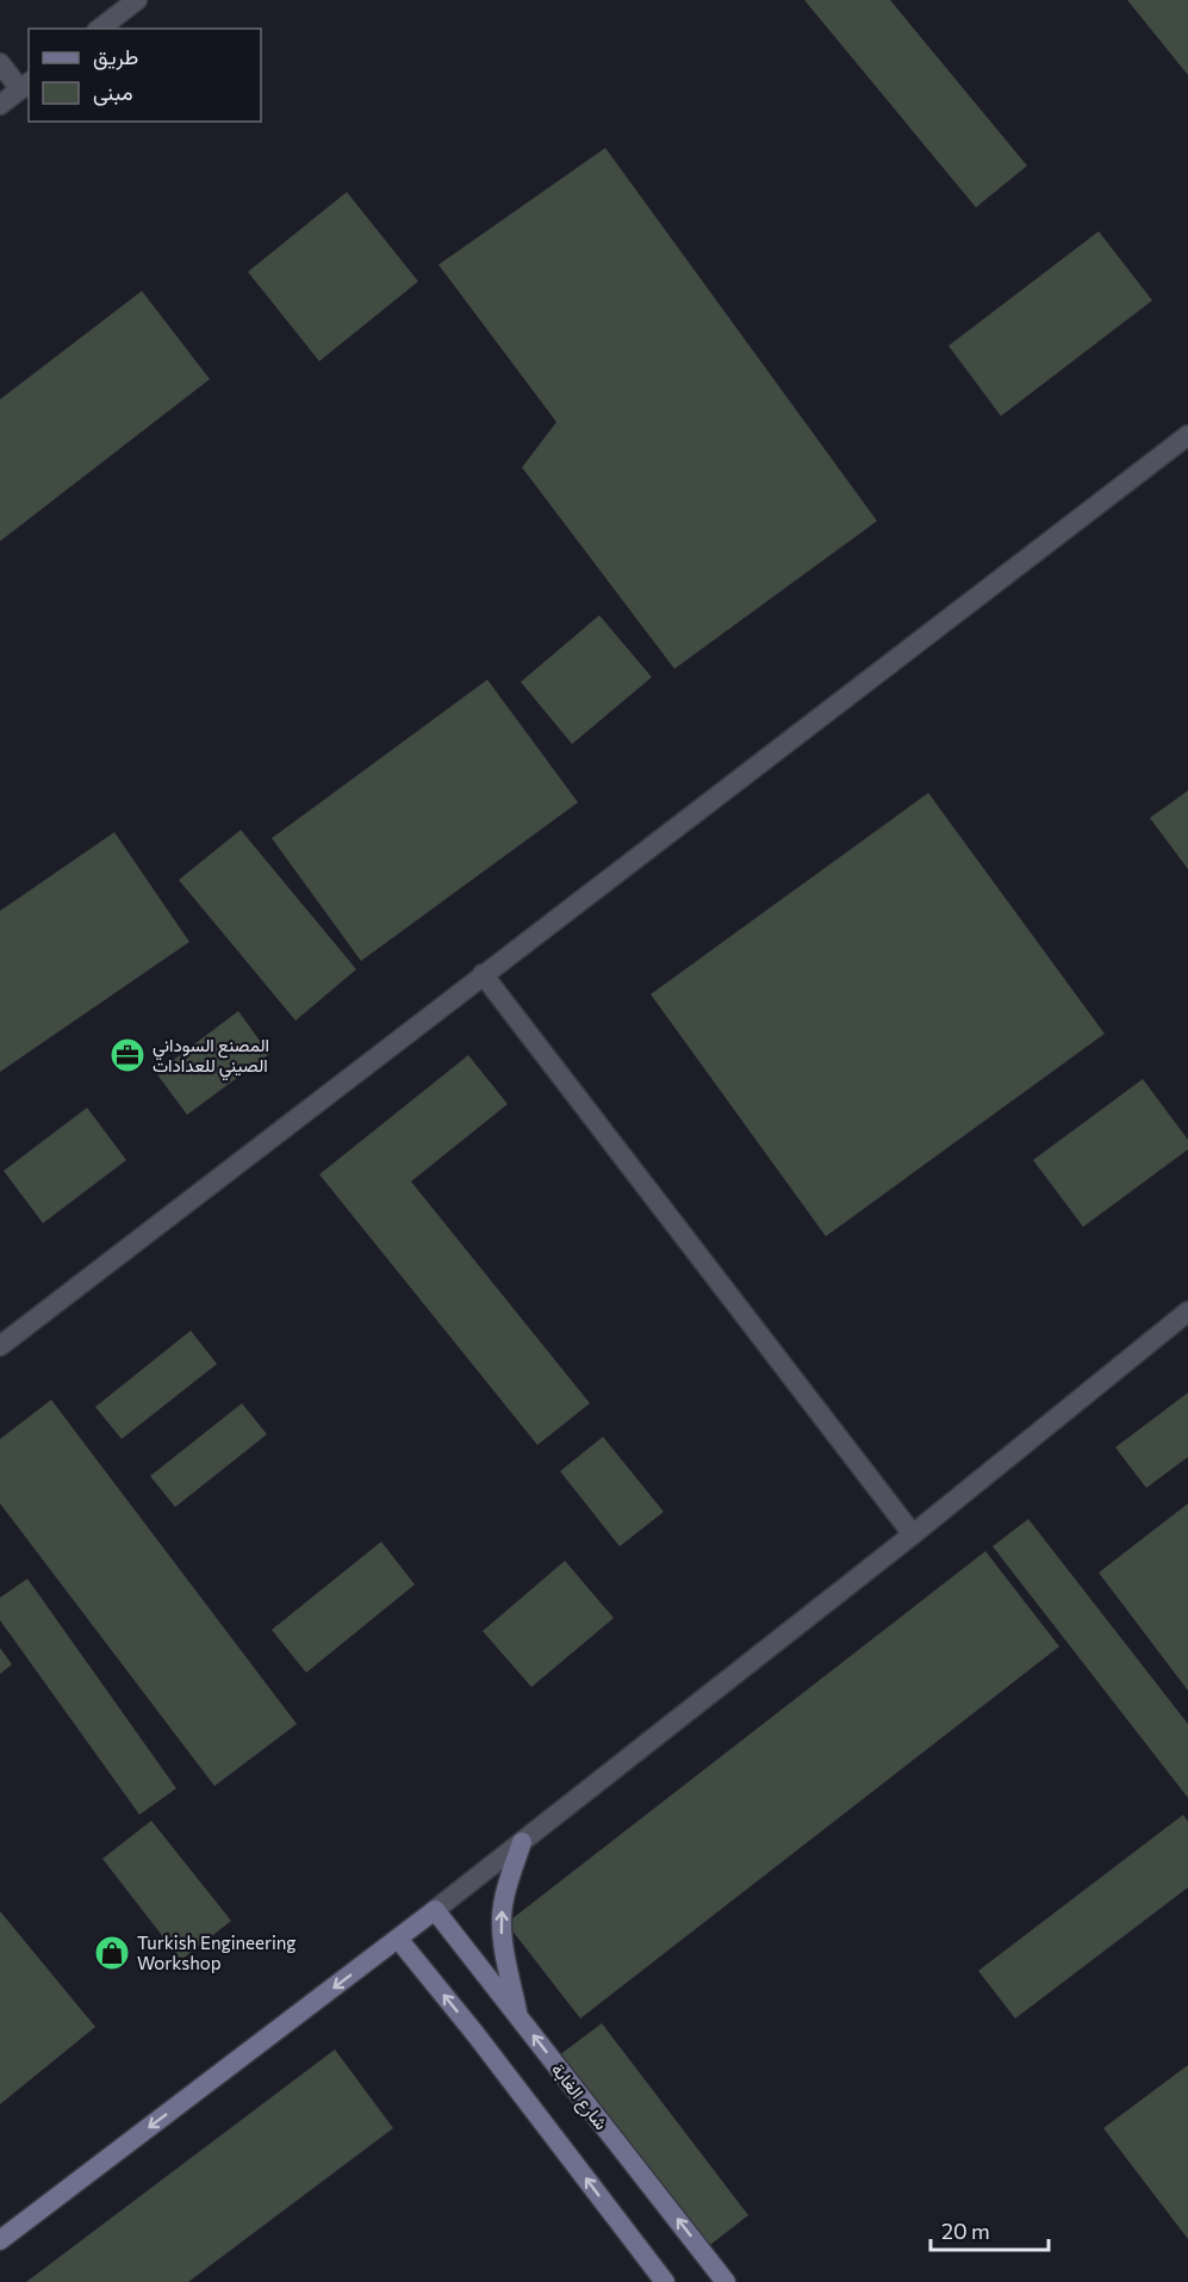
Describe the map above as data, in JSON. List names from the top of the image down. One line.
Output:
{"streets":{"main road":["شارع الغابة"]},"places":{"office":["المصنع السوداني الصيني للعدادات"],"shop":["Turkish Engineering Workshop"]},"legend":["طريق","مبنى"],"scale_bar":"20 m"}
